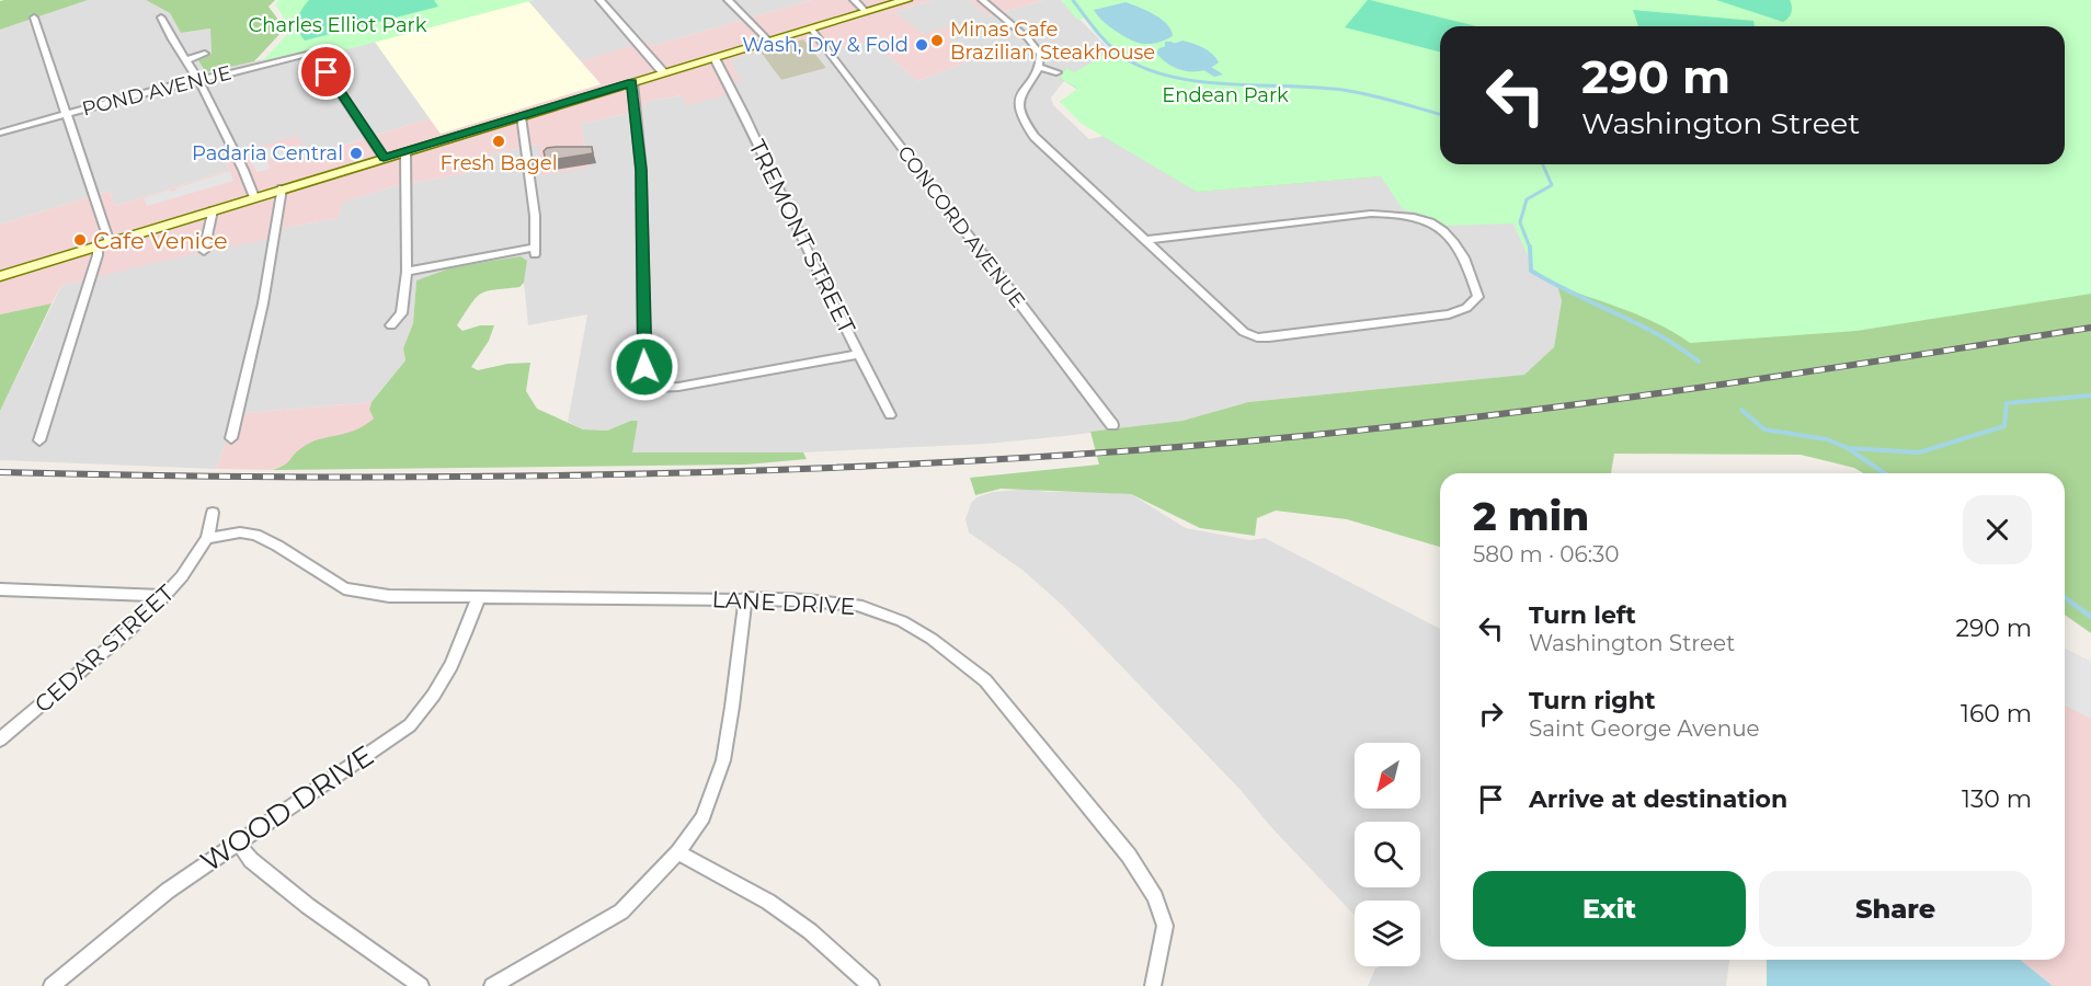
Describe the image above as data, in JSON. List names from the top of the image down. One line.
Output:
{"streets":{"street":["POND AVENUE","CONCORD AVENUE","TREMONT STREET","LANE DRIVE","CEDAR STREET","WOOD DRIVE"]},"crossings":[["LANE DRIVE","CEDAR STREET"],["LANE DRIVE","WOOD DRIVE"]],"parks":["Charles Elliot Park","Endean Park"],"places":["Minas Cafe Brazilian Steakhouse","Wash, Dry & Fold","Fresh Bagel","Padaria Central","Cafe Venice"],"north":"bottom left","page":{"turn":["290 m","Washington Street"],"heading":["2 min","580 m · 06:30"],"list":[{"name":"Turn left","note":"Washington Street","value":"290 m"},{"name":"Turn right","note":"Saint George Avenue","value":"160 m"},{"name":"Arrive at destination","value":"130 m"}],"buttons":["Exit","Share"]}}
